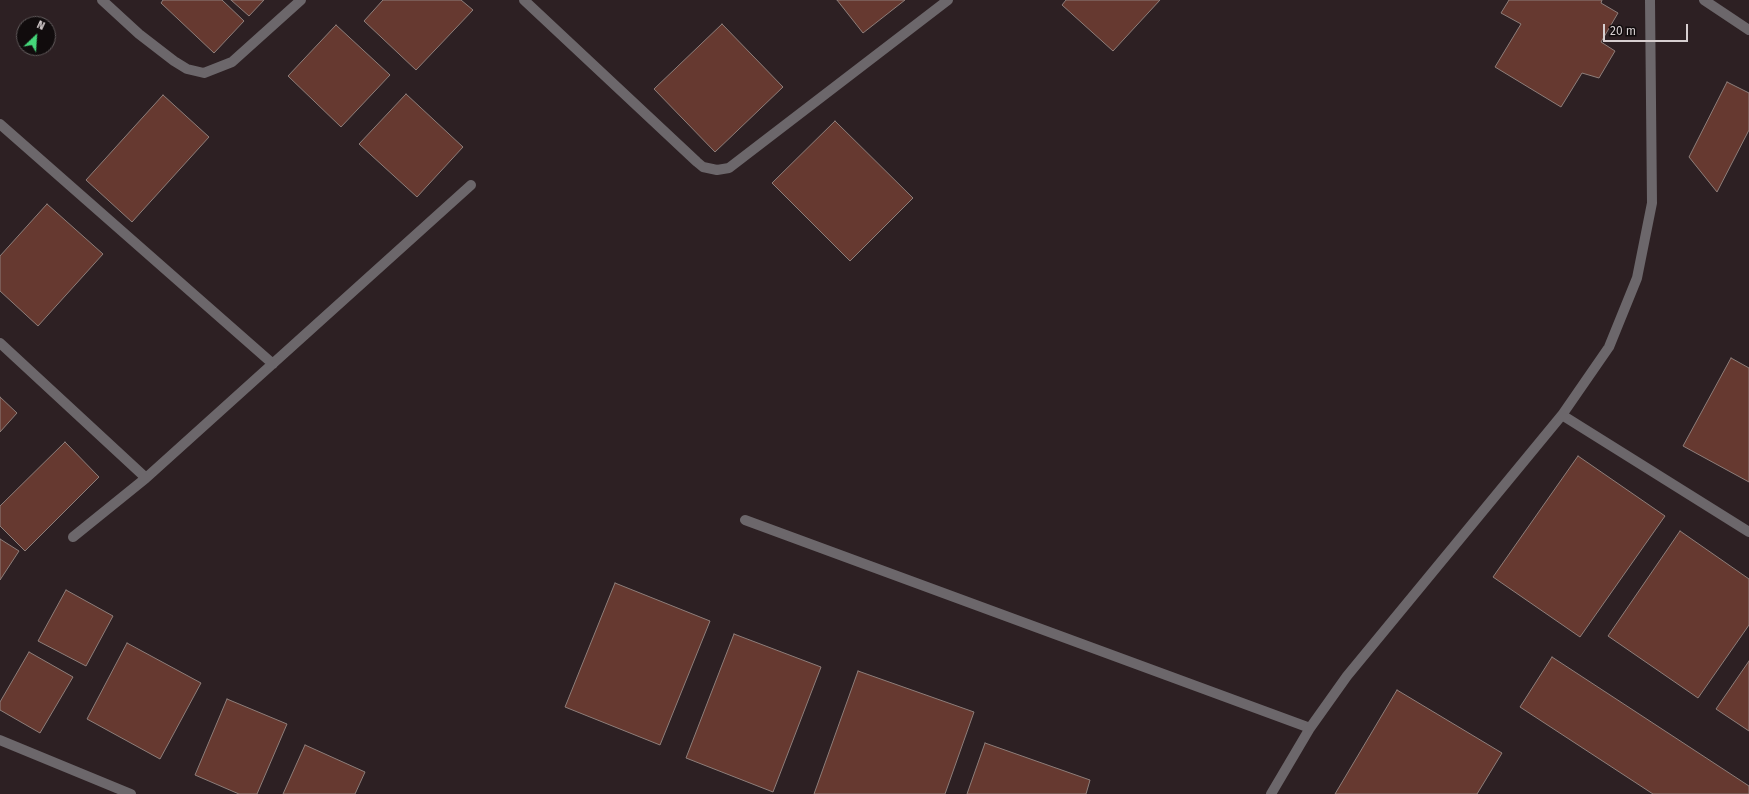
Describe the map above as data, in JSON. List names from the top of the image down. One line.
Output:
{"scale_bar":"20 m","north":"top right"}
